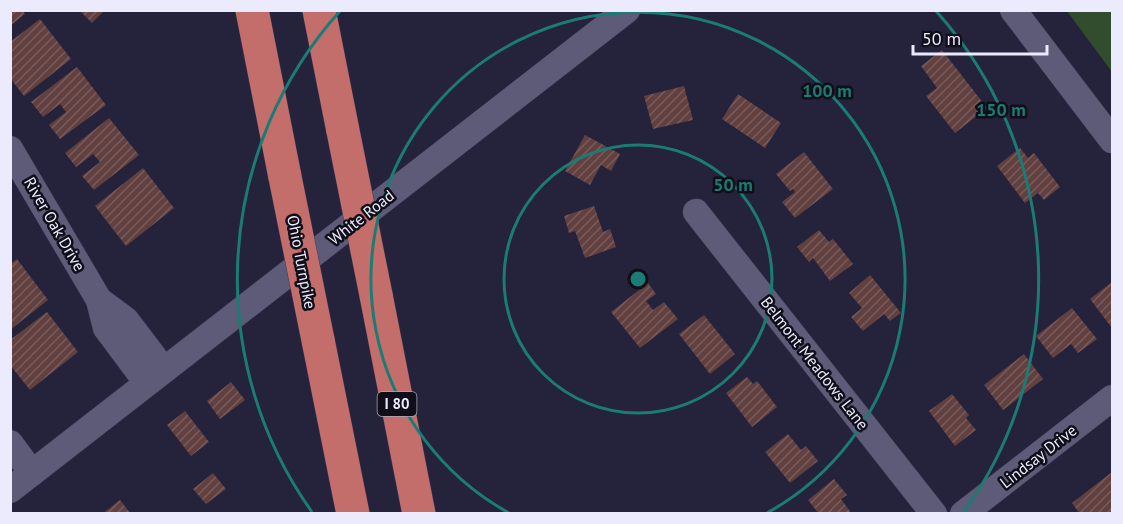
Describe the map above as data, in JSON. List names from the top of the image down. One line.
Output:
{"streets":{"highway":["Ohio Turnpike","I 80"],"street":["White Road","River Oak Drive","Belmont Meadows Lane","Lindsay Drive"]},"crossings":[["White Road","River Oak Drive"]],"scale_bar":"50 m","rings":["100 m","150 m","50 m"]}
